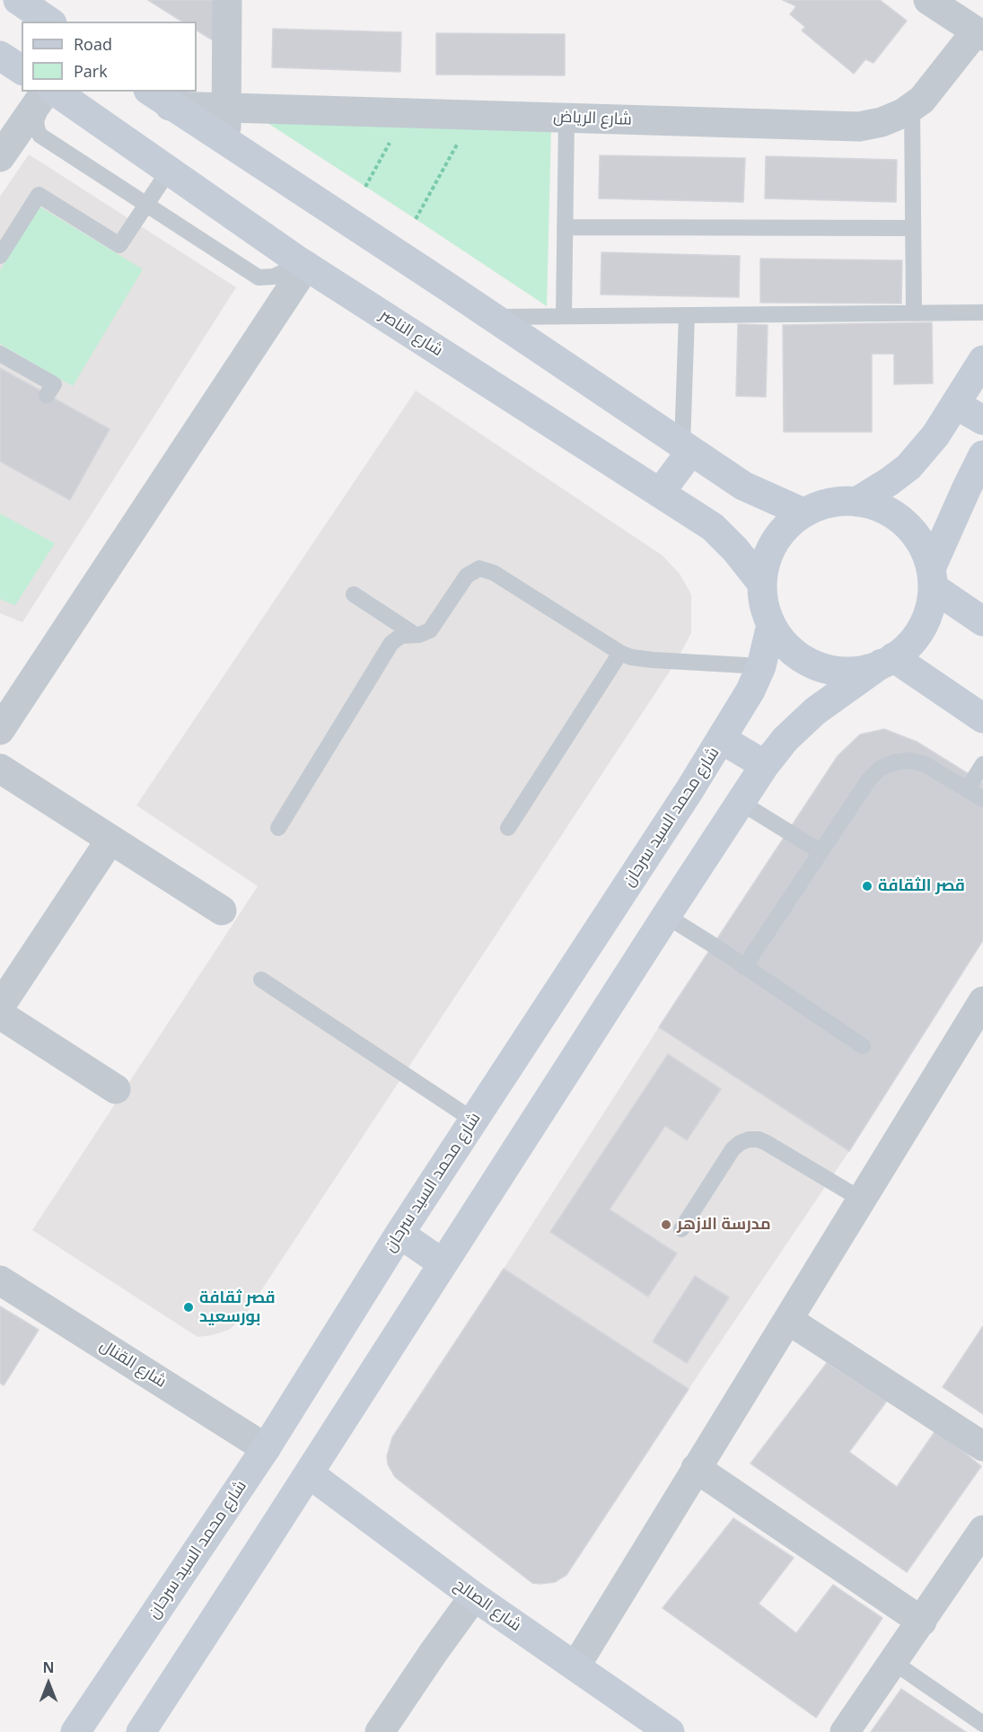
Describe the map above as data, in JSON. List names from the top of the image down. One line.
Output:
{"streets":{"street":["شارع الرياض","شارع الناصر","شارع محمد السيد سرحان","شارع القنال","شارع الصالح"]},"crossings":[["شارع الناصر","شارع محمد السيد سرحان"],["شارع محمد السيد سرحان","شارع القنال"]],"places":["قصر الثقافة","مدرسة الازهر","قصر ثقافة بورسعيد"],"legend":["Road","Park"],"north":"top"}
